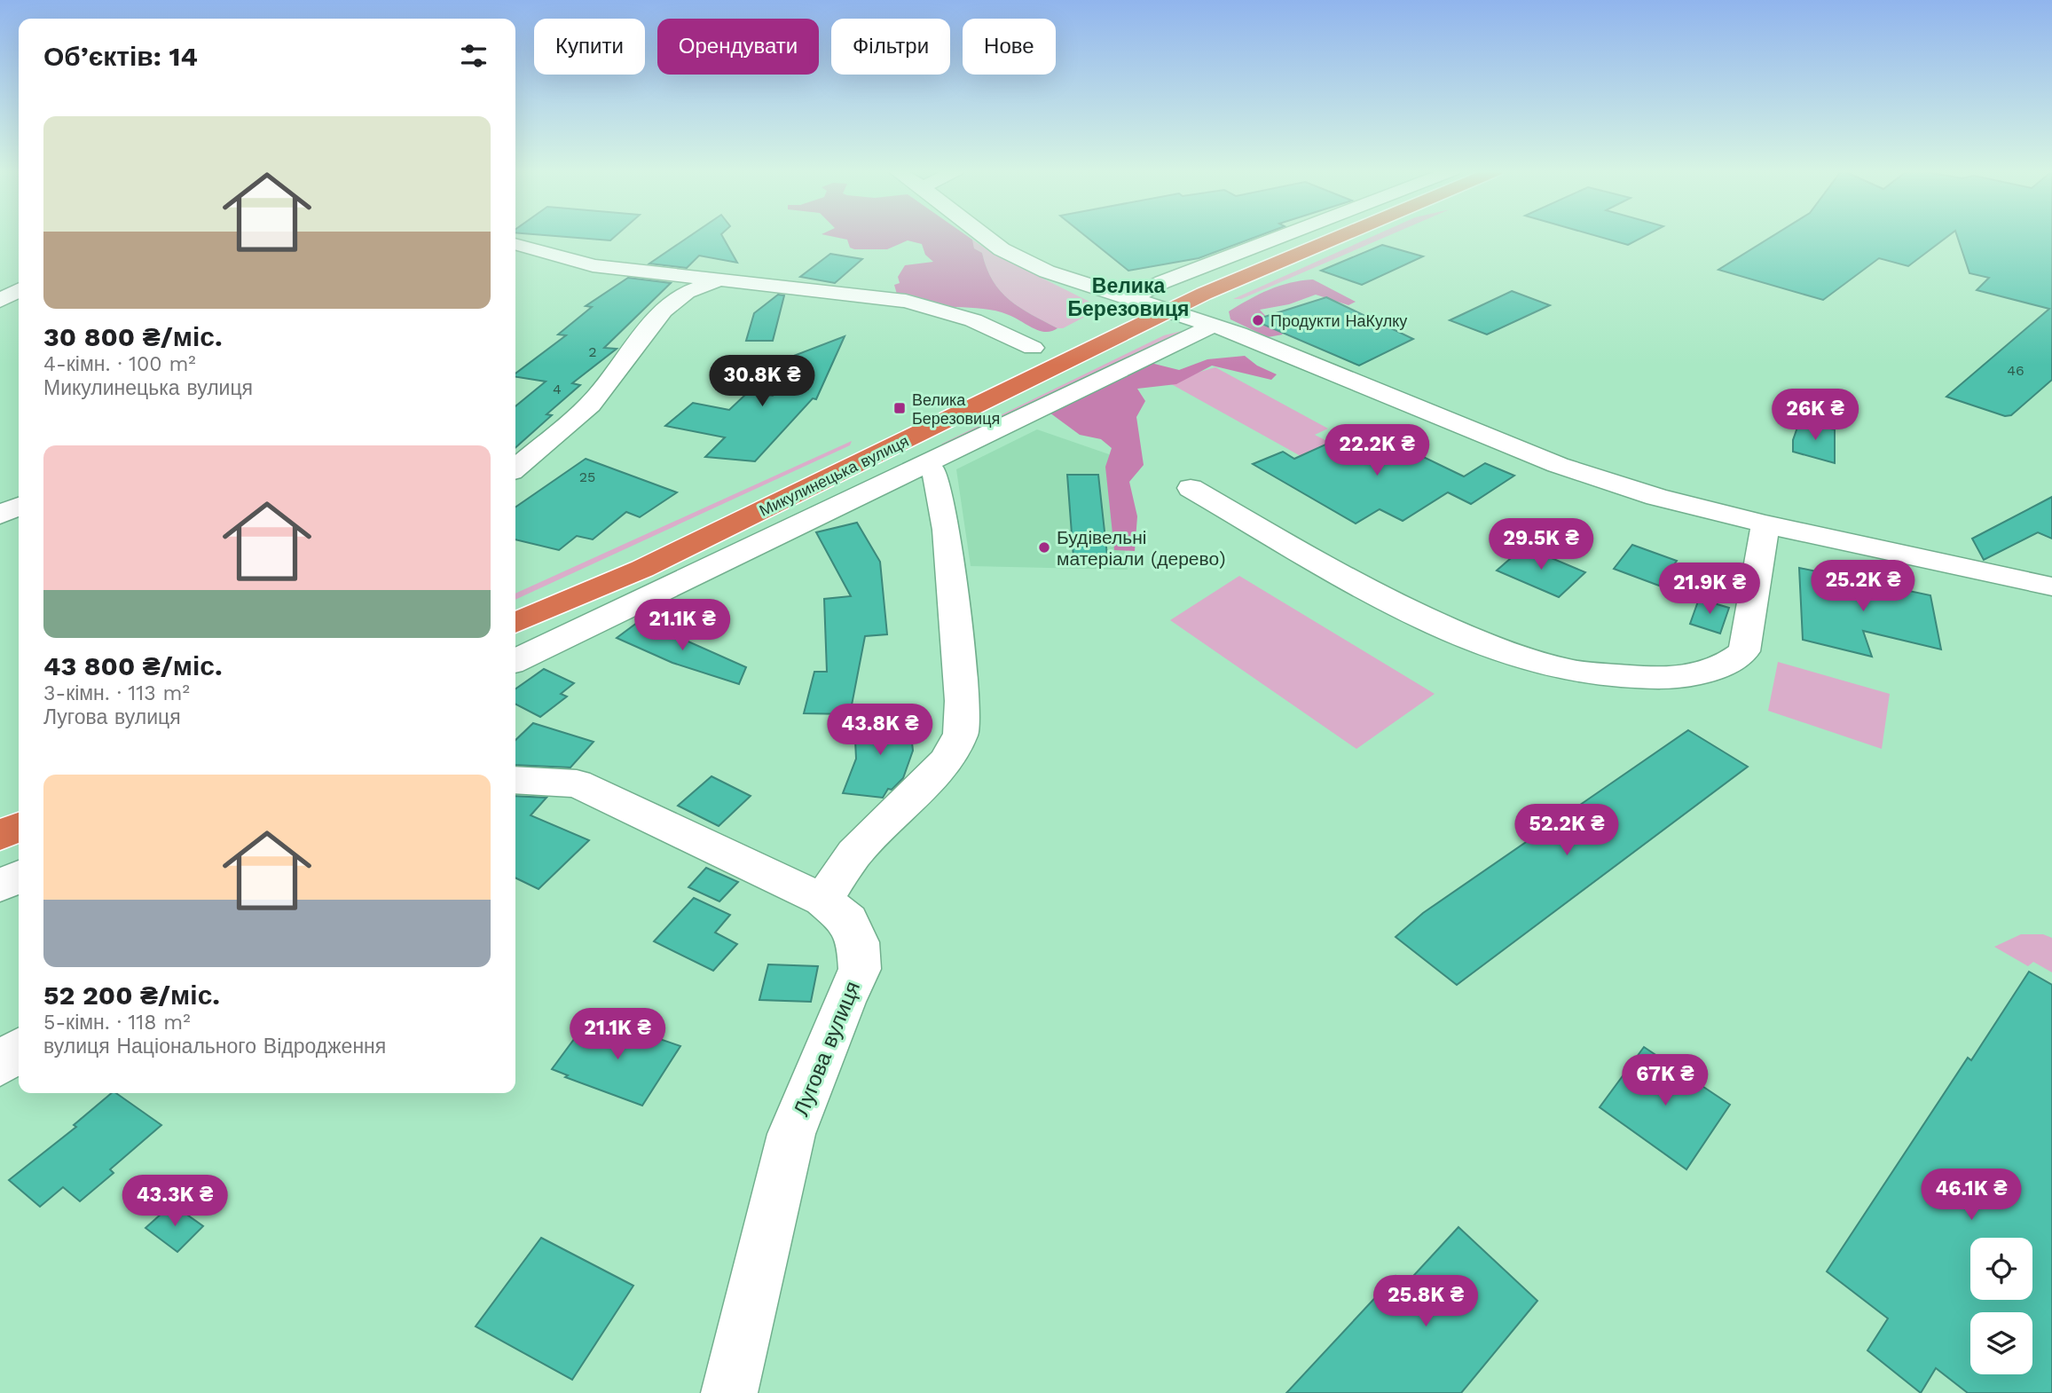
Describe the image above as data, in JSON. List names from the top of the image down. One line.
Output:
{"streets":{"highway":["Микулинецька вулиця"],"street":["Лугова вулиця"]},"districts":["Велика Березовиця"],"places":{"other":["Продукти НаКулку","Будівельні матеріали (дерево)"],"transit":["Велика Березовиця"]},"house_numbers":["2","46","4","25"],"page":{"chip":["Купити","Орендувати","Фільтри","Нове"],"heading":"Об’єктів: 14","list":[{"name":"30 800 ₴/міс.","note":"4-кімн. · 100 m² · Микулинецька вулиця"},{"name":"43 800 ₴/міс.","note":"3-кімн. · 113 m² · Лугова вулиця"},{"name":"52 200 ₴/міс.","note":"5-кімн. · 118 m² · вулиця Національного Відродження"}],"price":["30.8K ₴","26K ₴","22.2K ₴","29.5K ₴","25.2K ₴","21.9K ₴","21.1K ₴","43.8K ₴","52.2K ₴","21.1K ₴","67K ₴","46.1K ₴","43.3K ₴","25.8K ₴"]}}
